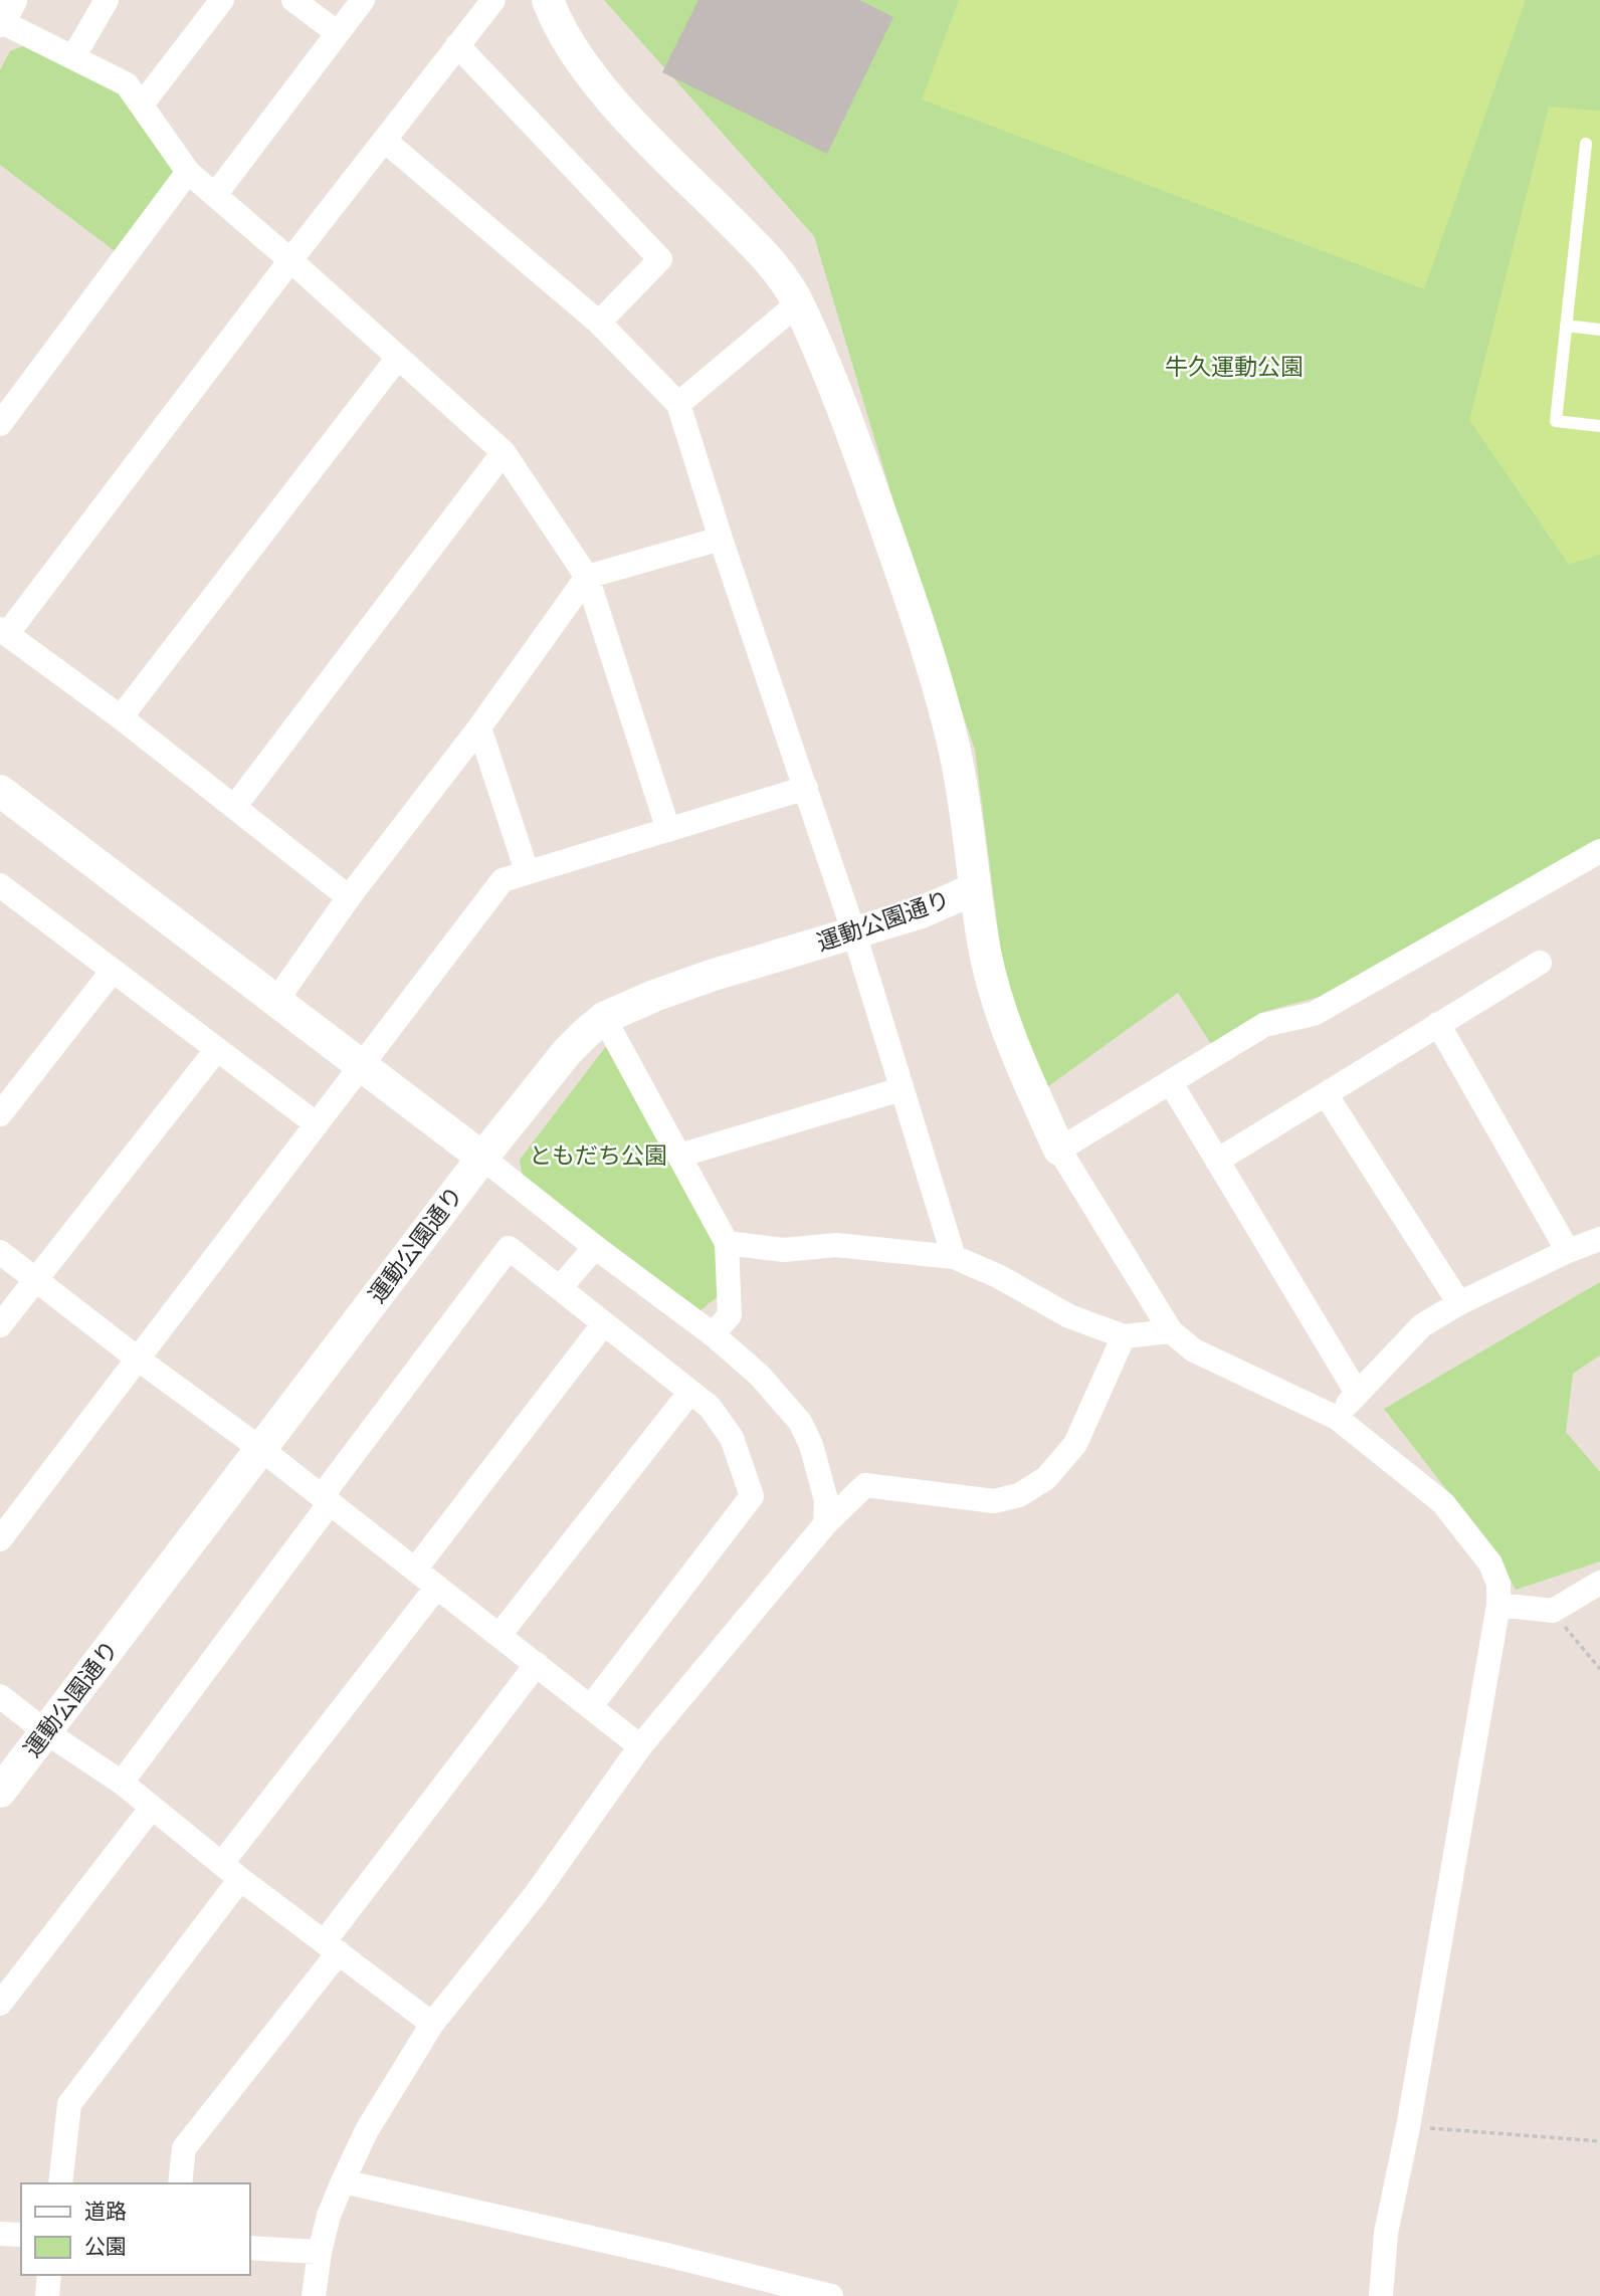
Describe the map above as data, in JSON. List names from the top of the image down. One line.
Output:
{"streets":{"street":["運動公園通り"]},"parks":["牛久運動公園","ともだち公園"],"legend":["道路","公園"]}
